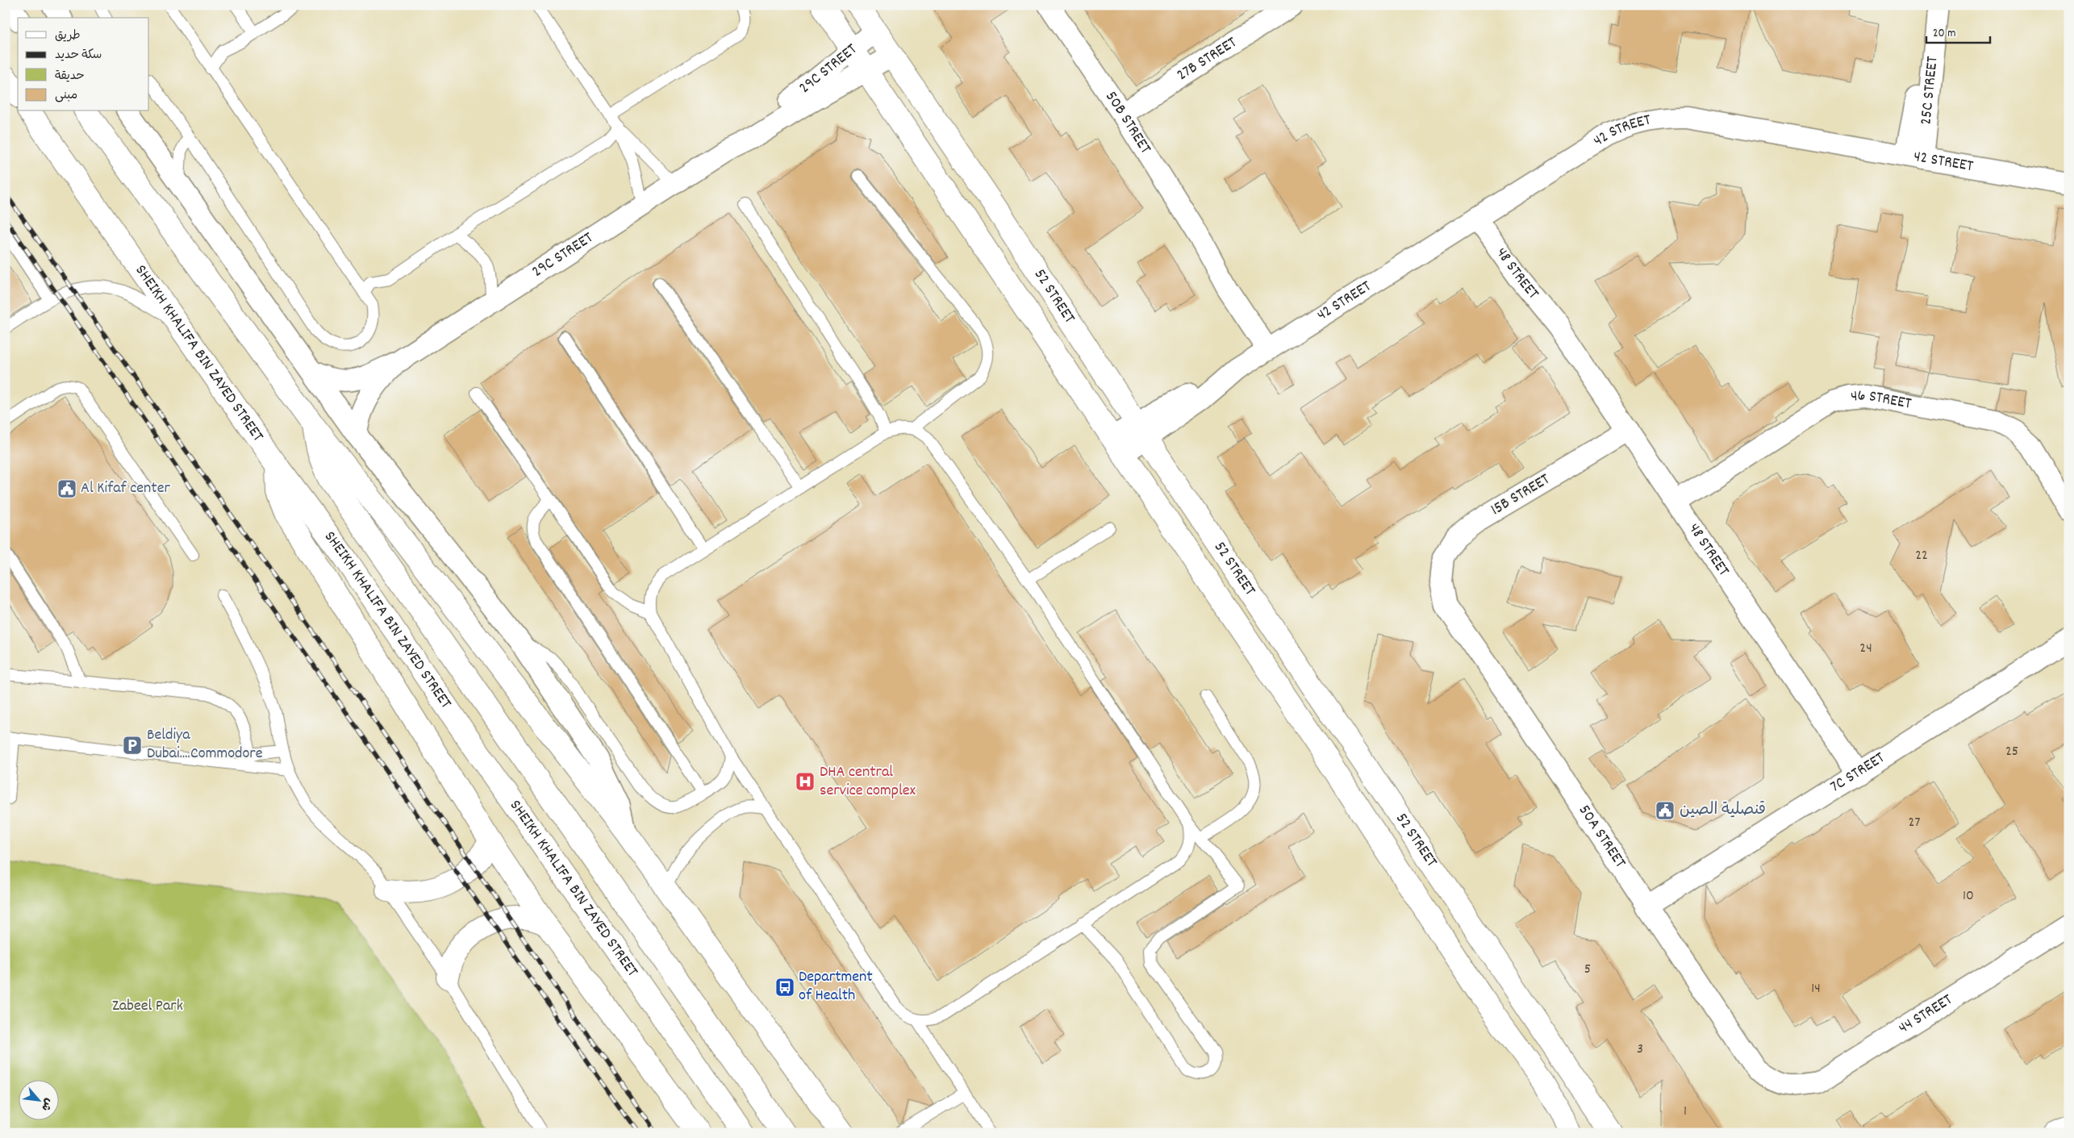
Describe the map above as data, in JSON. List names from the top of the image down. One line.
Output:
{"streets":{"main road":["52 STREET","SHEIKH KHALIFA BIN ZAYED STREET"],"street":["27B STREET","29C STREET","25C STREET","50B STREET","42 STREET","48 STREET","46 STREET","15B STREET","7C STREET","50A STREET","44 STREET"]},"crossings":[["27B STREET","50B STREET"],["29C STREET","52 STREET"],["25C STREET","42 STREET"],["50B STREET","42 STREET"],["42 STREET","48 STREET"],["42 STREET","52 STREET"],["48 STREET","46 STREET"],["48 STREET","15B STREET"],["48 STREET","7C STREET"],["15B STREET","50A STREET"],["7C STREET","50A STREET"],["50A STREET","44 STREET"]],"parks":["Zabeel Park"],"places":{"public building":["Al Kifaf center","قنصلية الصين"],"parking":["Beldiya Dubai....Commodore"],"hospital":["DHA central service complex"],"bus stop":["Department of Health"]},"house_numbers":["22","24","25","27","10","5","14","3","1"],"legend":["طريق","سكة حديد","حديقة","مبنى"],"scale_bar":"20 m","north":"bottom right"}
